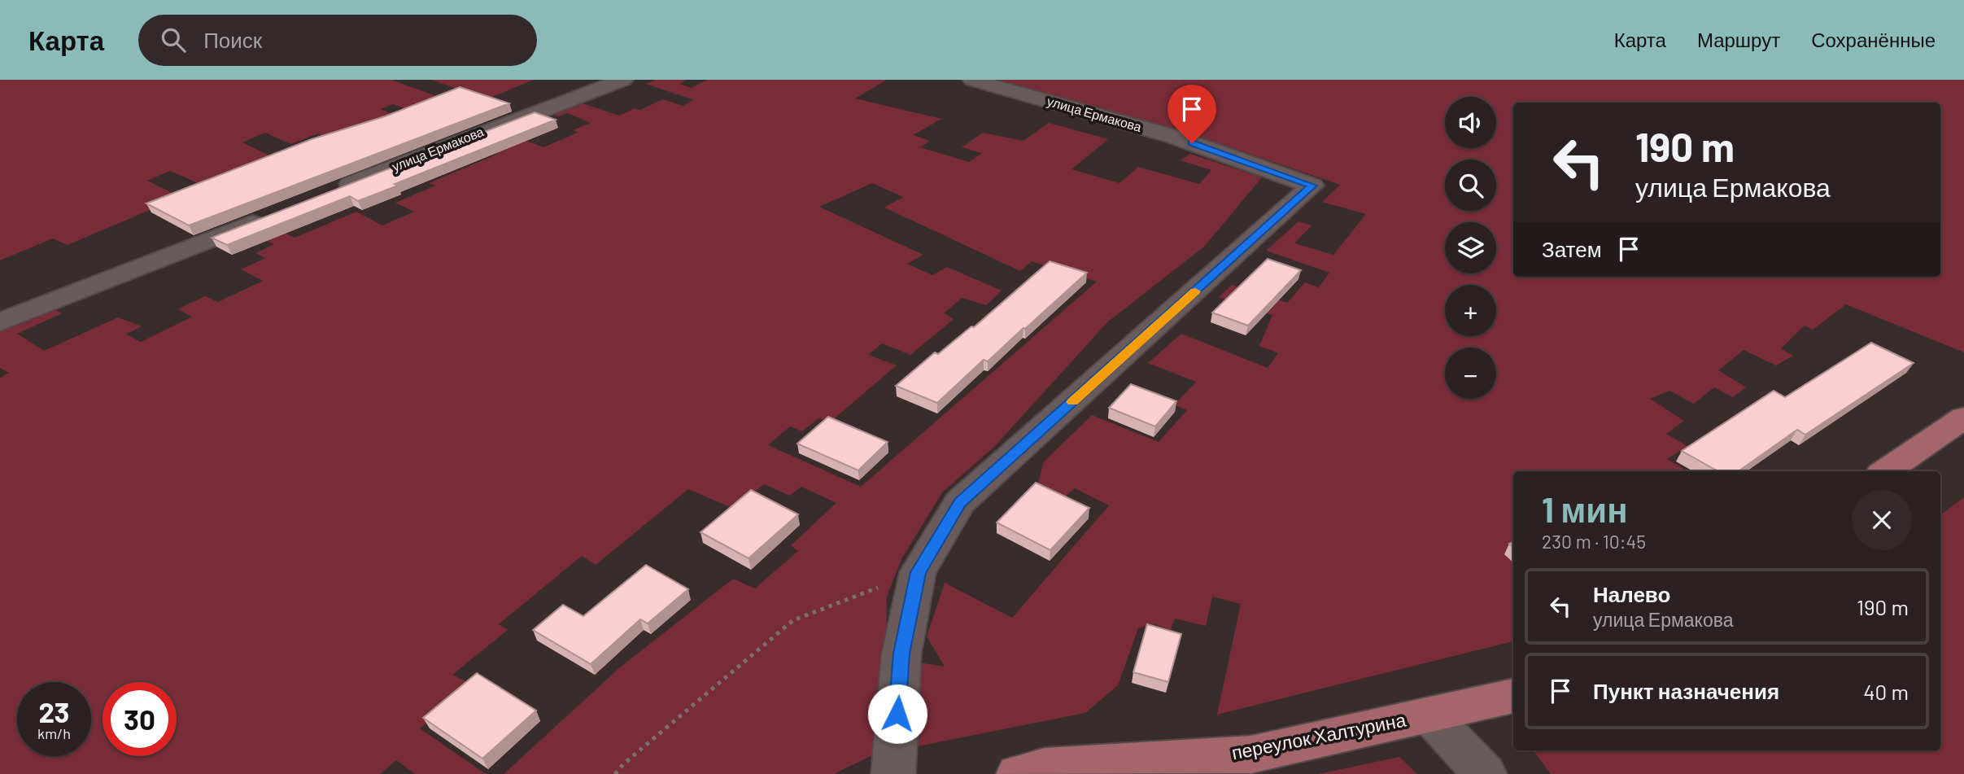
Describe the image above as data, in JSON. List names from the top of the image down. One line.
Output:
{"streets":{"main road":["переулок Халтурина"],"street":["улица Ермакова"]},"page":{"header":"Карта","search":"Поиск","nav":["Карта","Маршрут","Сохранённые"],"map_buttons":["+","−"],"turn":["190 m","улица Ермакова"],"then":"Затем","heading":["1 мин","230 m · 10:45"],"list":[{"name":"Налево","note":"улица Ермакова","value":"190 m"},{"name":"Пункт назначения","value":"40 m"}],"speed":"23 km/h","limit":"30"}}
